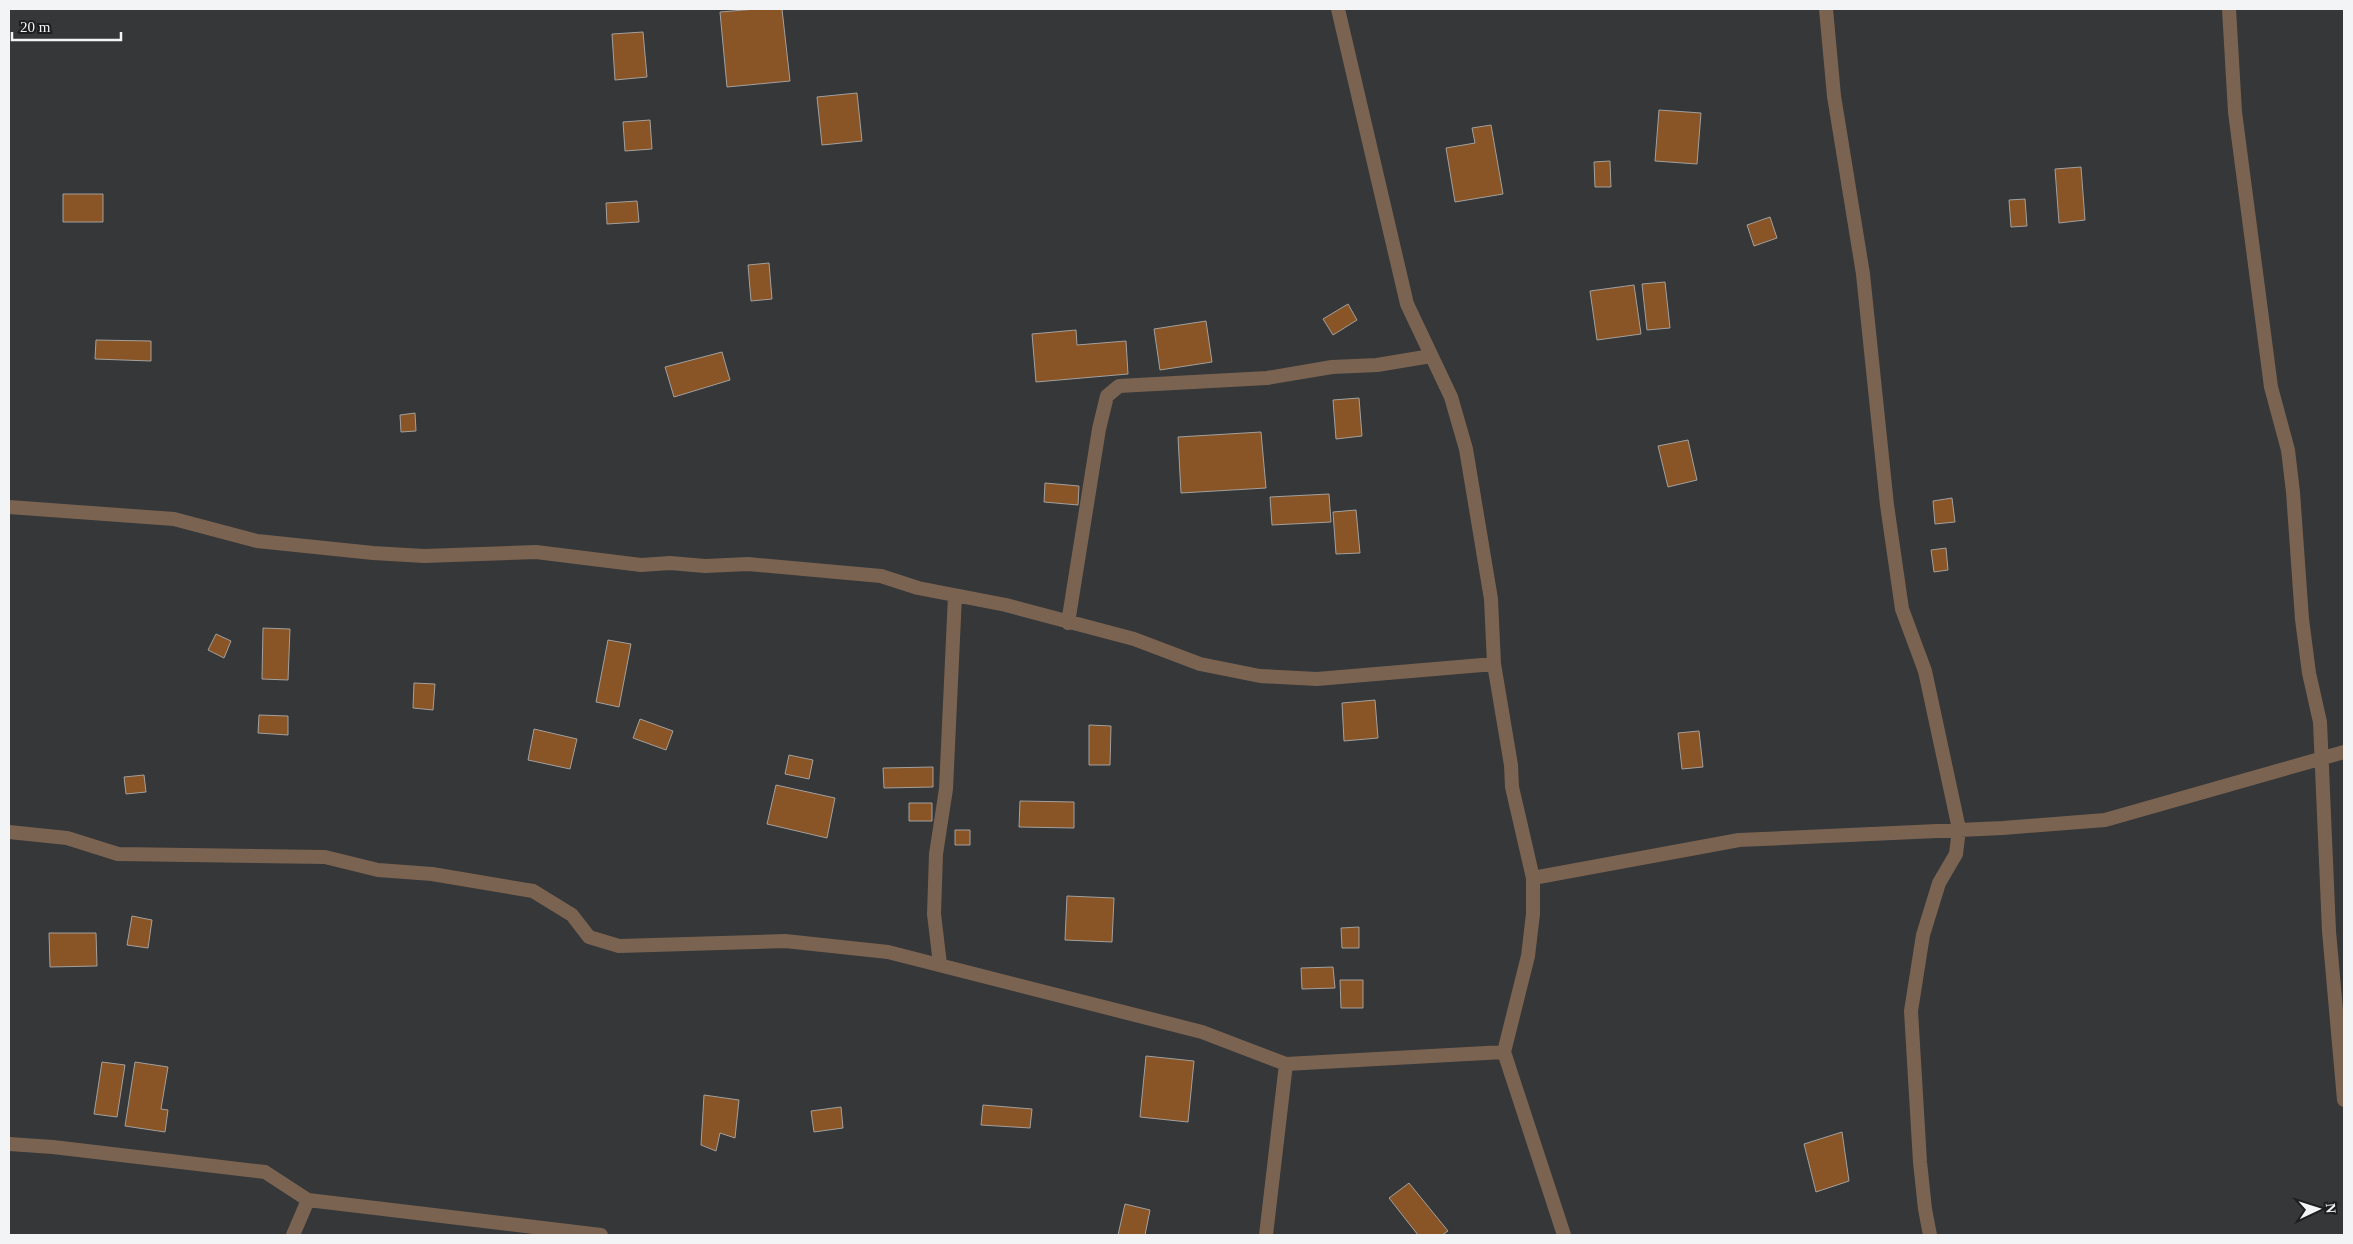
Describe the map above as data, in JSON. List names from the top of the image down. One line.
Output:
{"scale_bar":"20 m","north":"right"}
